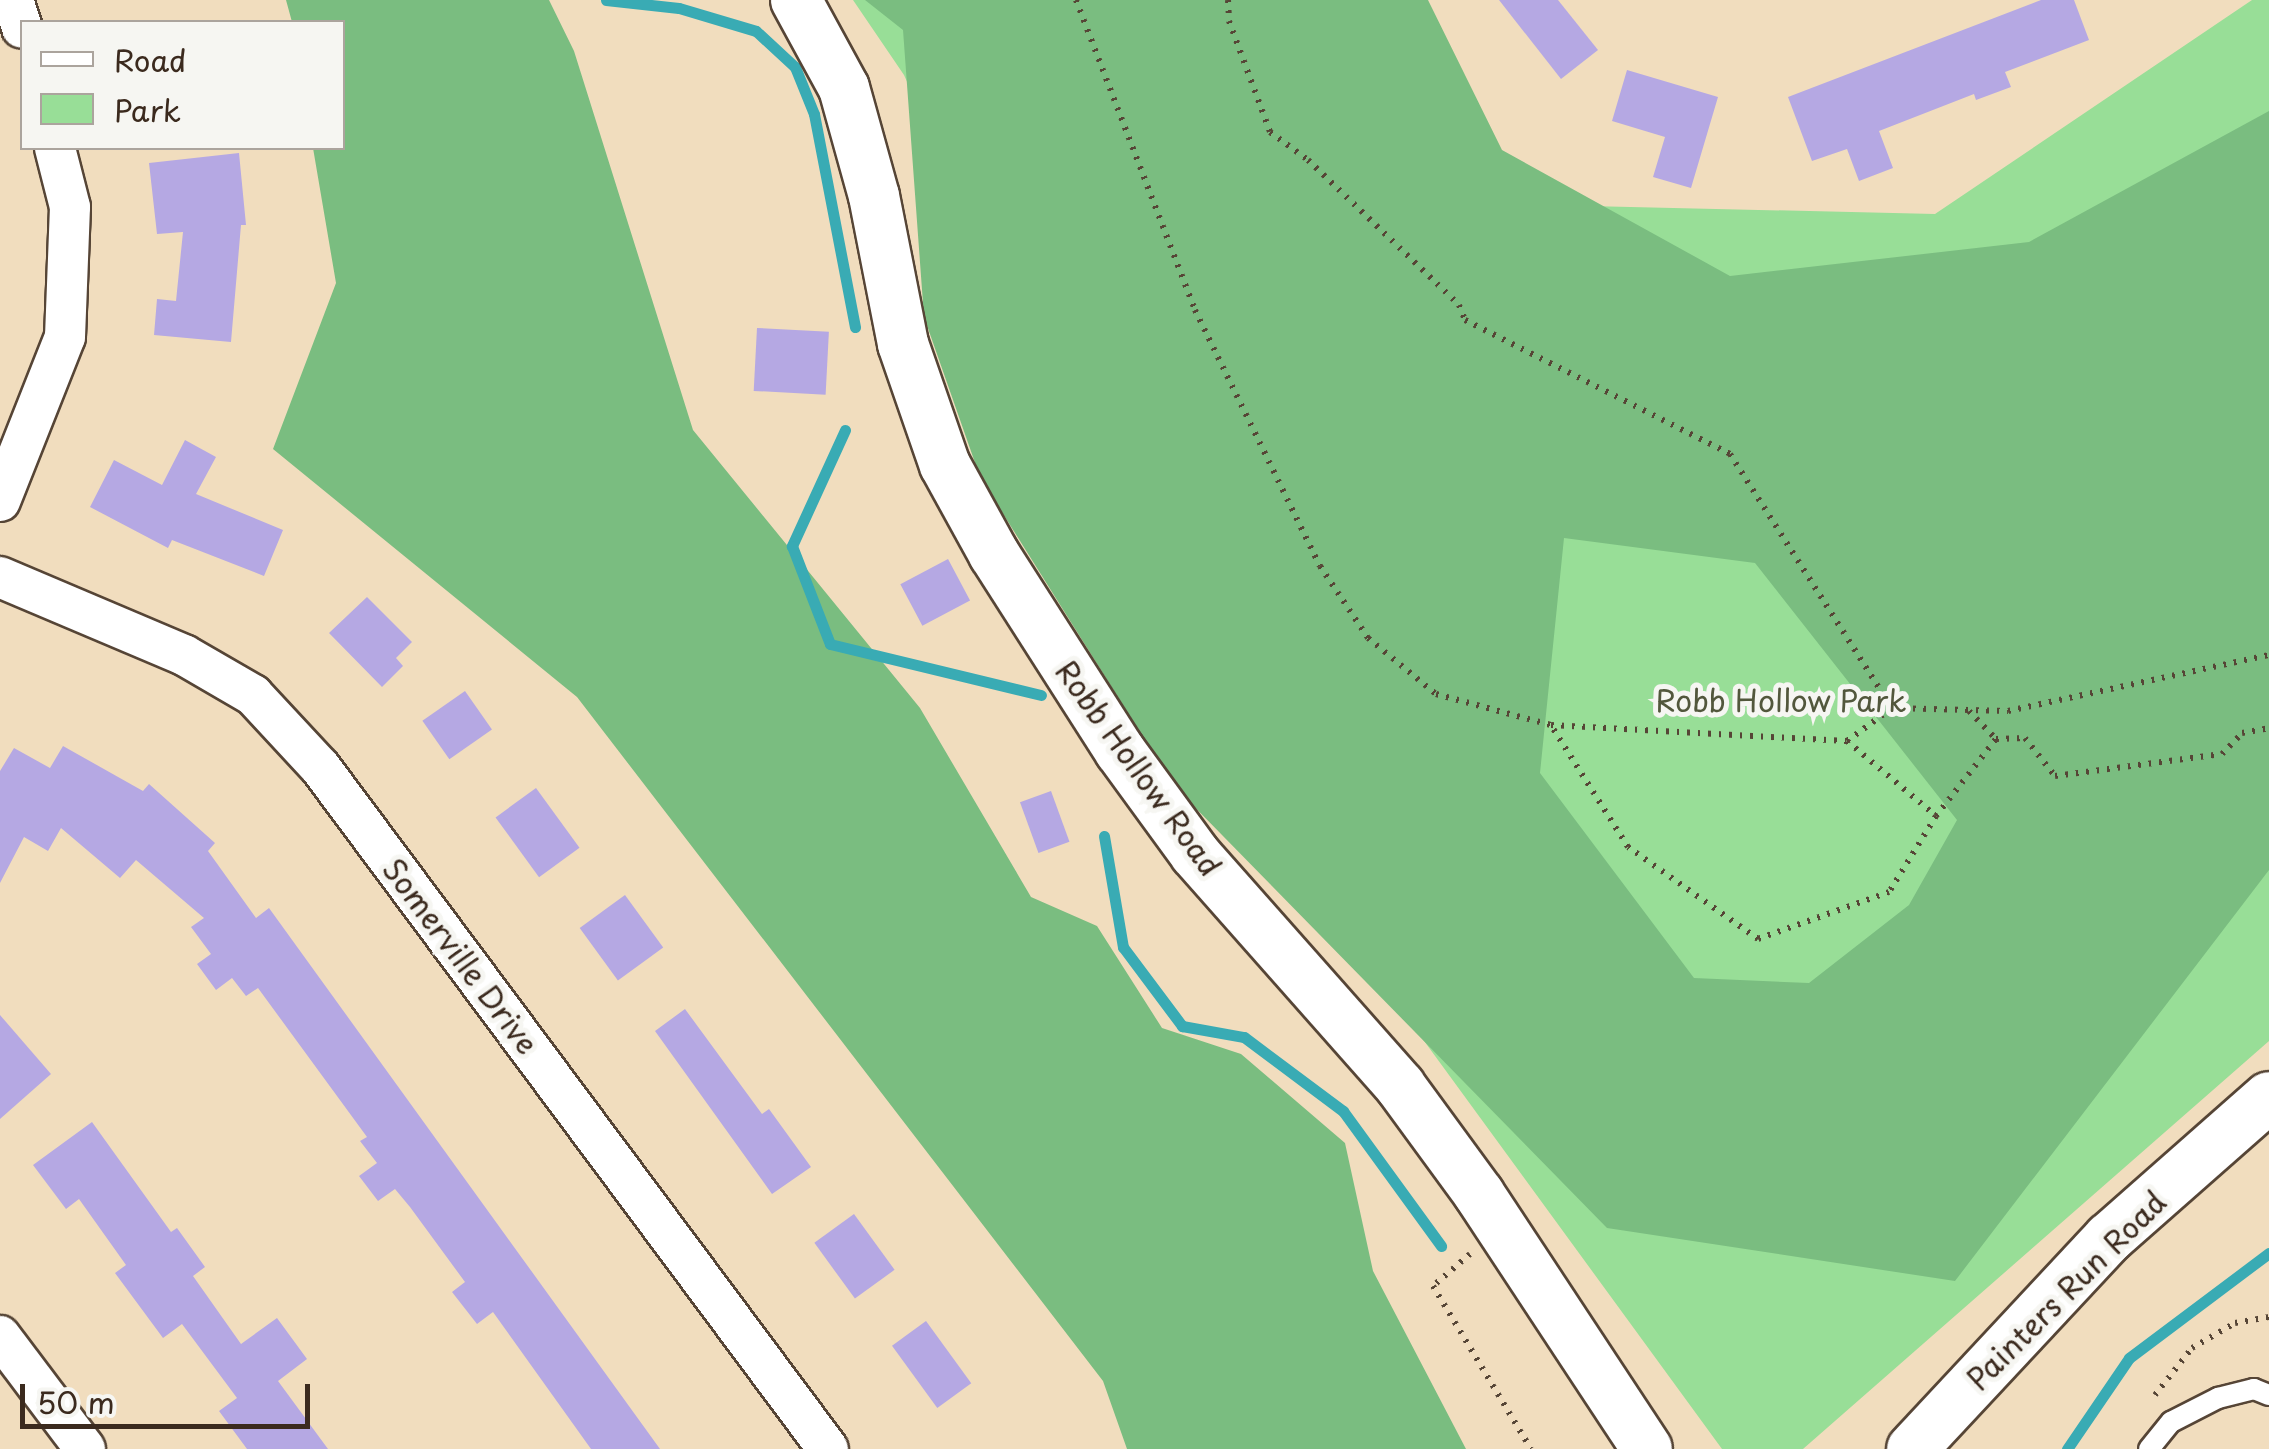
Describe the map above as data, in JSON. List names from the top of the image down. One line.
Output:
{"streets":{"street":["Robb Hollow Road","Somerville Drive","Painters Run Road"]},"parks":["Robb Hollow Park"],"legend":["Road","Park"],"scale_bar":"50 m"}
